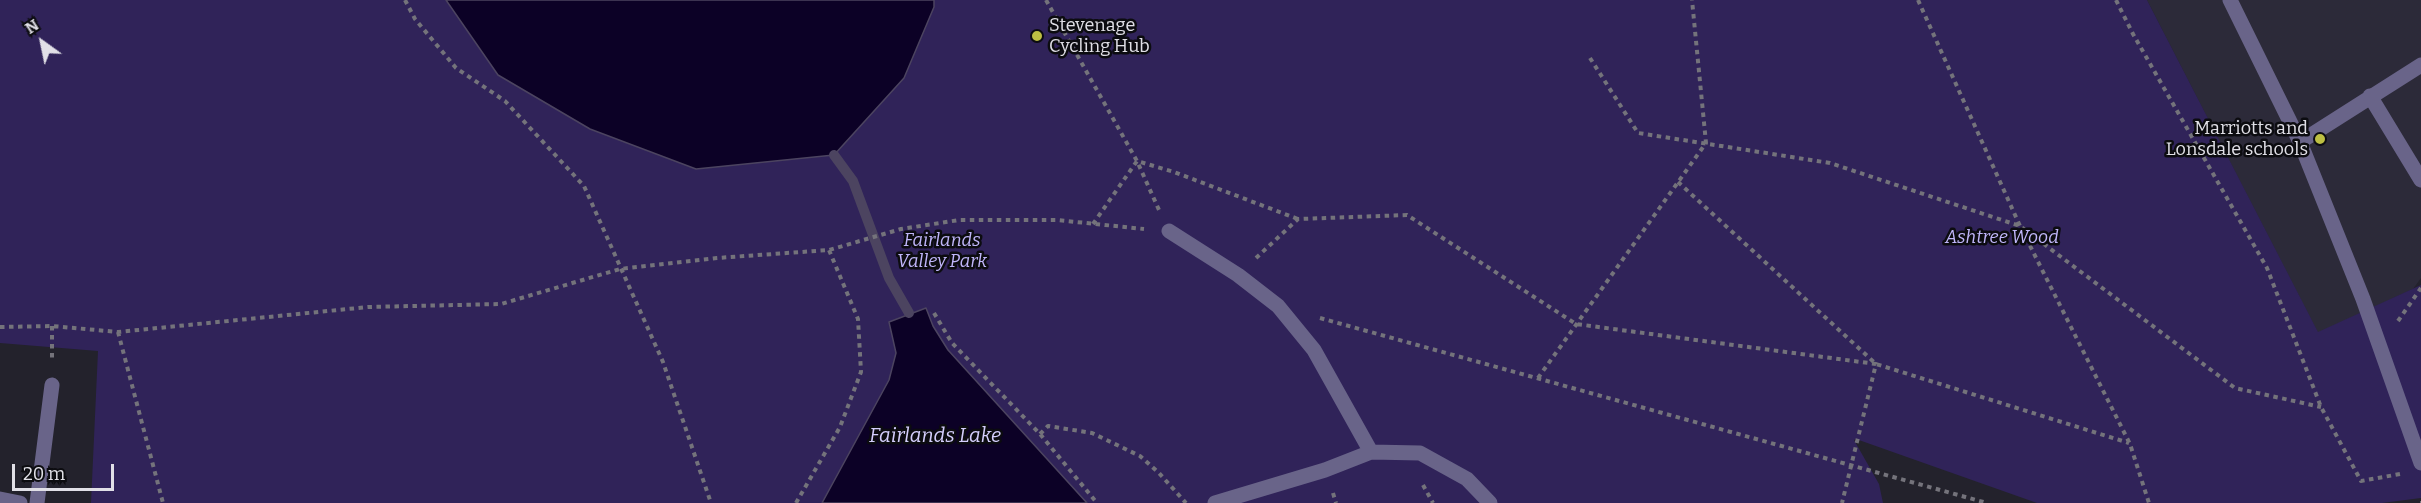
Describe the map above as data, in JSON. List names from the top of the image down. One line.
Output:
{"water":["Fairlands Lake"],"parks":["Ashtree Wood","Fairlands Valley Park"],"places":["Stevenage Cycling Hub","Marriotts and Lonsdale schools"],"scale_bar":"20 m","north":"top left"}
